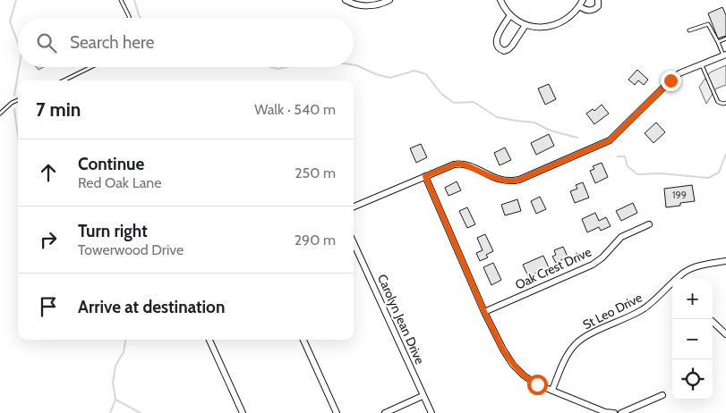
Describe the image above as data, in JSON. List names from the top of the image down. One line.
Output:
{"streets":{"street":["Oak Crest Drive","St Leo Drive","Carolyn Jean Drive"]},"house_numbers":["199"],"page":{"search":"Search here","heading":["7 min","Walk · 540 m"],"list":[["Continue","Red Oak Lane","250 m"],["Turn right","Towerwood Drive","290 m"],"Arrive at destination"],"map_buttons":["+","−"]}}
